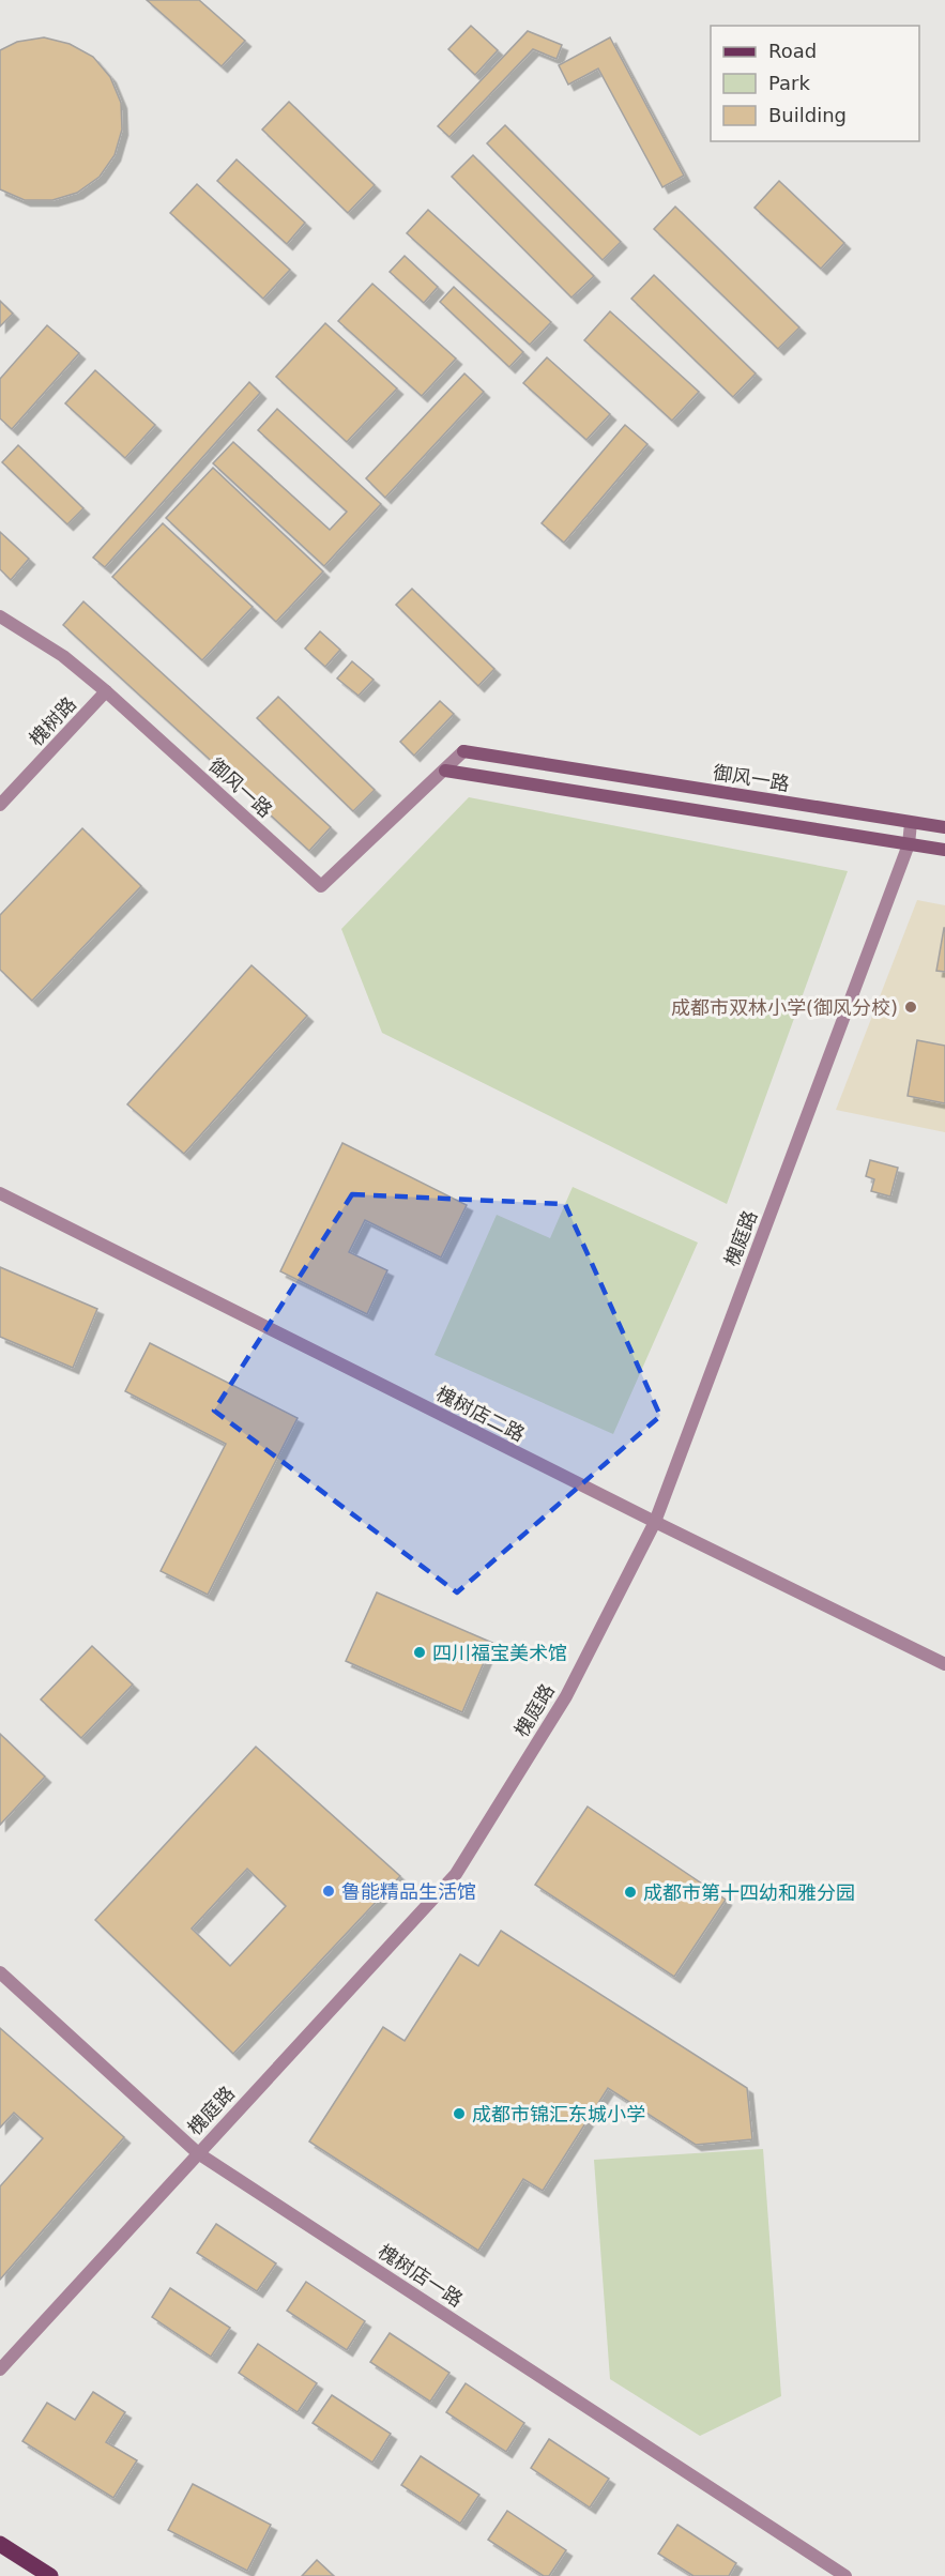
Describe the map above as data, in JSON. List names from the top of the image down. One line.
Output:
{"streets":{"main road":["御风一路"],"street":["槐树路","槐庭路","槐树店二路","槐树店一路"]},"crossings":[["槐树路","御风一路"],["御风一路","槐庭路"],["槐庭路","槐树店二路"],["槐庭路","槐树店一路"]],"places":["成都市双林小学(御风分校)","四川福宝美术馆","鲁能精品生活馆","成都市第十四幼和雅分园","成都市锦汇东城小学"],"legend":["Road","Park","Building"]}
